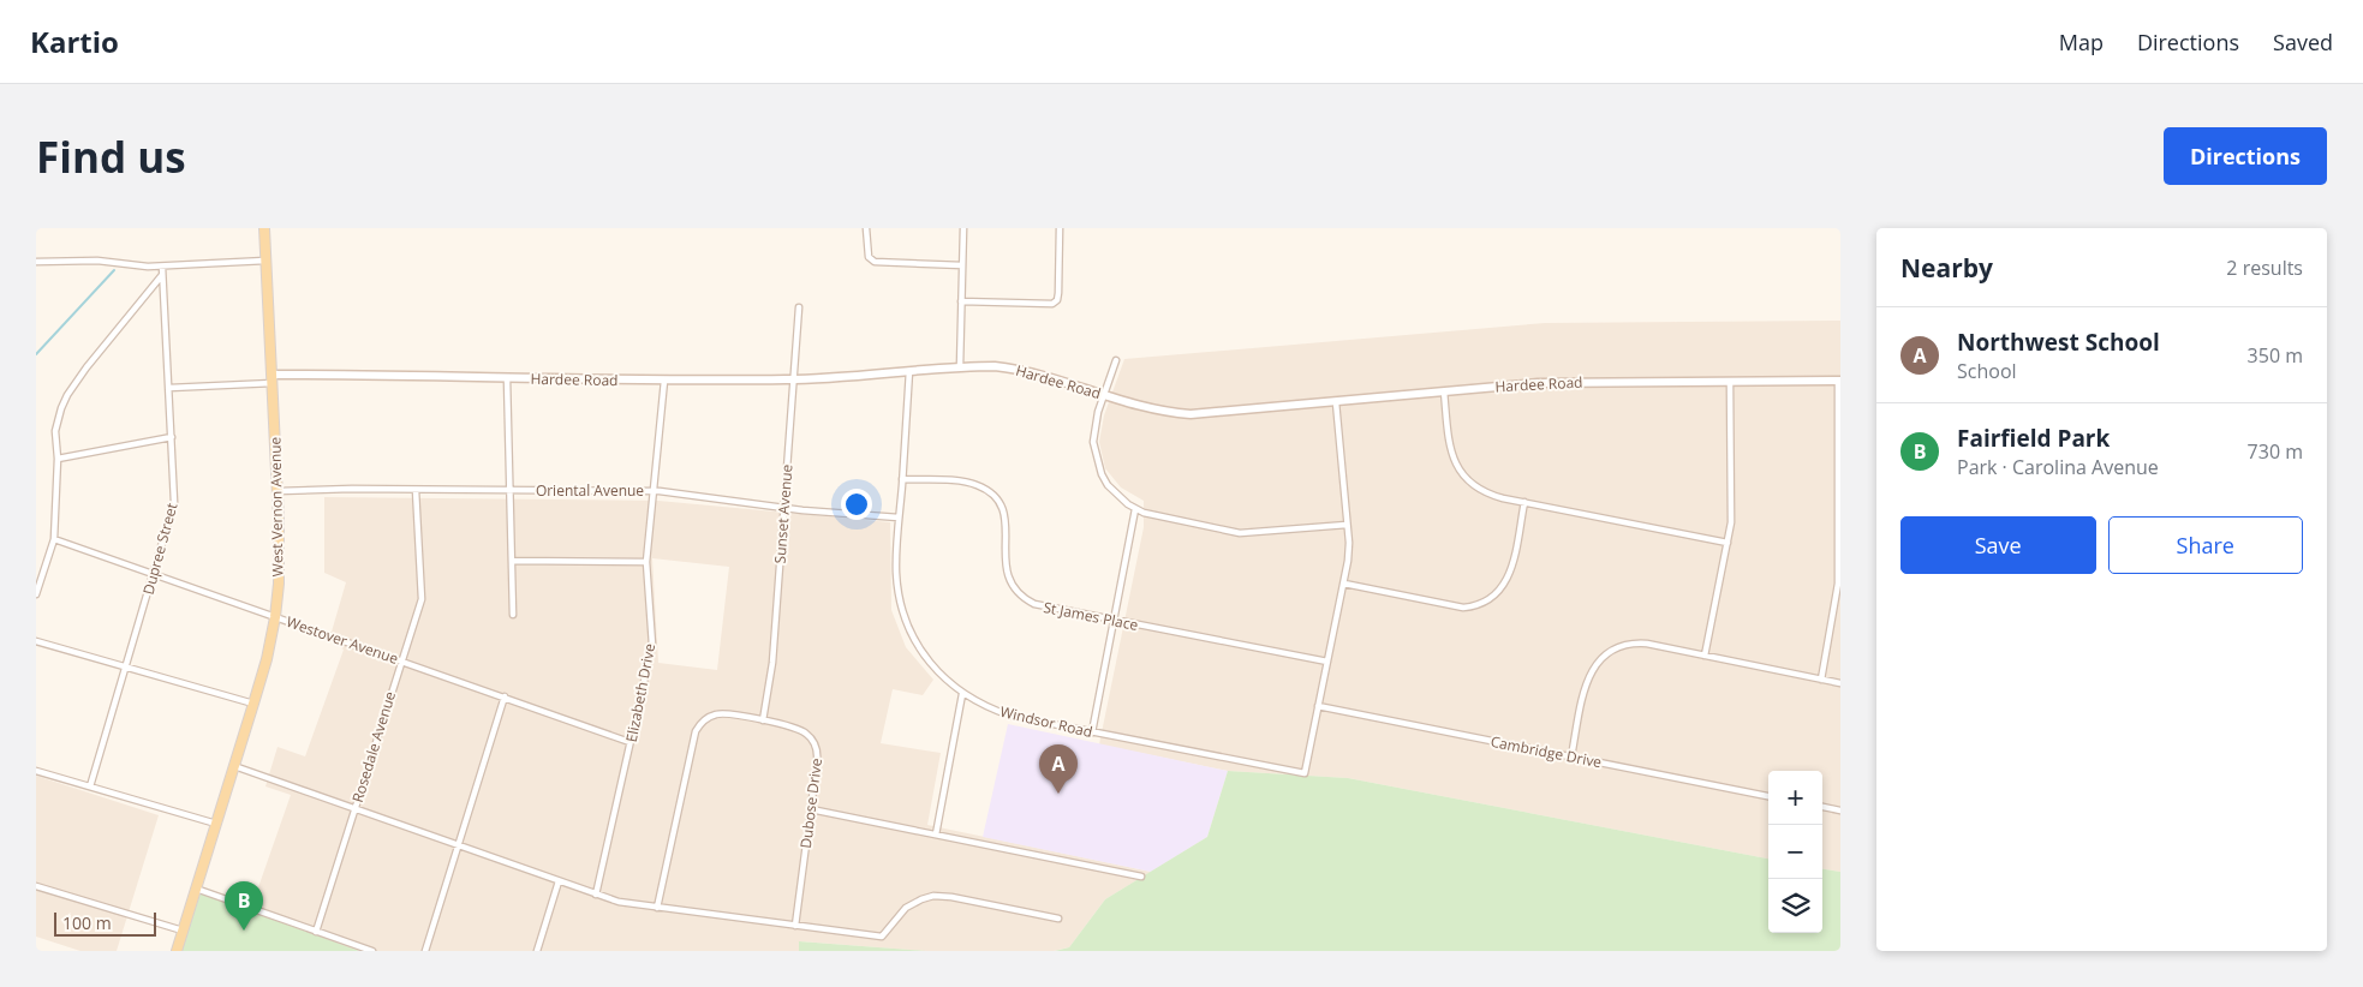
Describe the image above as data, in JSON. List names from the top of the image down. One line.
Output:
{"streets":{"main road":["West Vernon Avenue"],"street":["Hardee Road","Oriental Avenue","Sunset Avenue","Dupree Street","St James Place","Westover Avenue","Elizabeth Drive","Windsor Road","Rosedale Avenue","Cambridge Drive","Dubose Drive"]},"crossings":[["Hardee Road","West Vernon Avenue"],["Hardee Road","Sunset Avenue"],["Hardee Road","Dupree Street"],["Hardee Road","Elizabeth Drive"],["Hardee Road","Windsor Road"],["Oriental Avenue","West Vernon Avenue"],["Oriental Avenue","Sunset Avenue"],["Oriental Avenue","Elizabeth Drive"],["Oriental Avenue","Windsor Road"],["Oriental Avenue","Rosedale Avenue"],["West Vernon Avenue","Westover Avenue"],["Sunset Avenue","Dubose Drive"],["Dupree Street","Westover Avenue"],["St James Place","Windsor Road"],["Westover Avenue","Elizabeth Drive"],["Westover Avenue","Rosedale Avenue"],["Windsor Road","Cambridge Drive"]],"scale_bar":"100 m","page":{"header":"Kartio","nav":["Map","Directions","Saved"],"buttons":["Directions",["Save","Share"]],"title":"Find us","heading":["Nearby","2 results"],"list":[{"mark":"A","name":"Northwest School","note":"School","value":"350 m"},{"mark":"B","name":"Fairfield Park","note":"Park · Carolina Avenue","value":"730 m"}],"pins":["A","B"],"map_buttons":["+","−"],"scale":"100 m"}}
